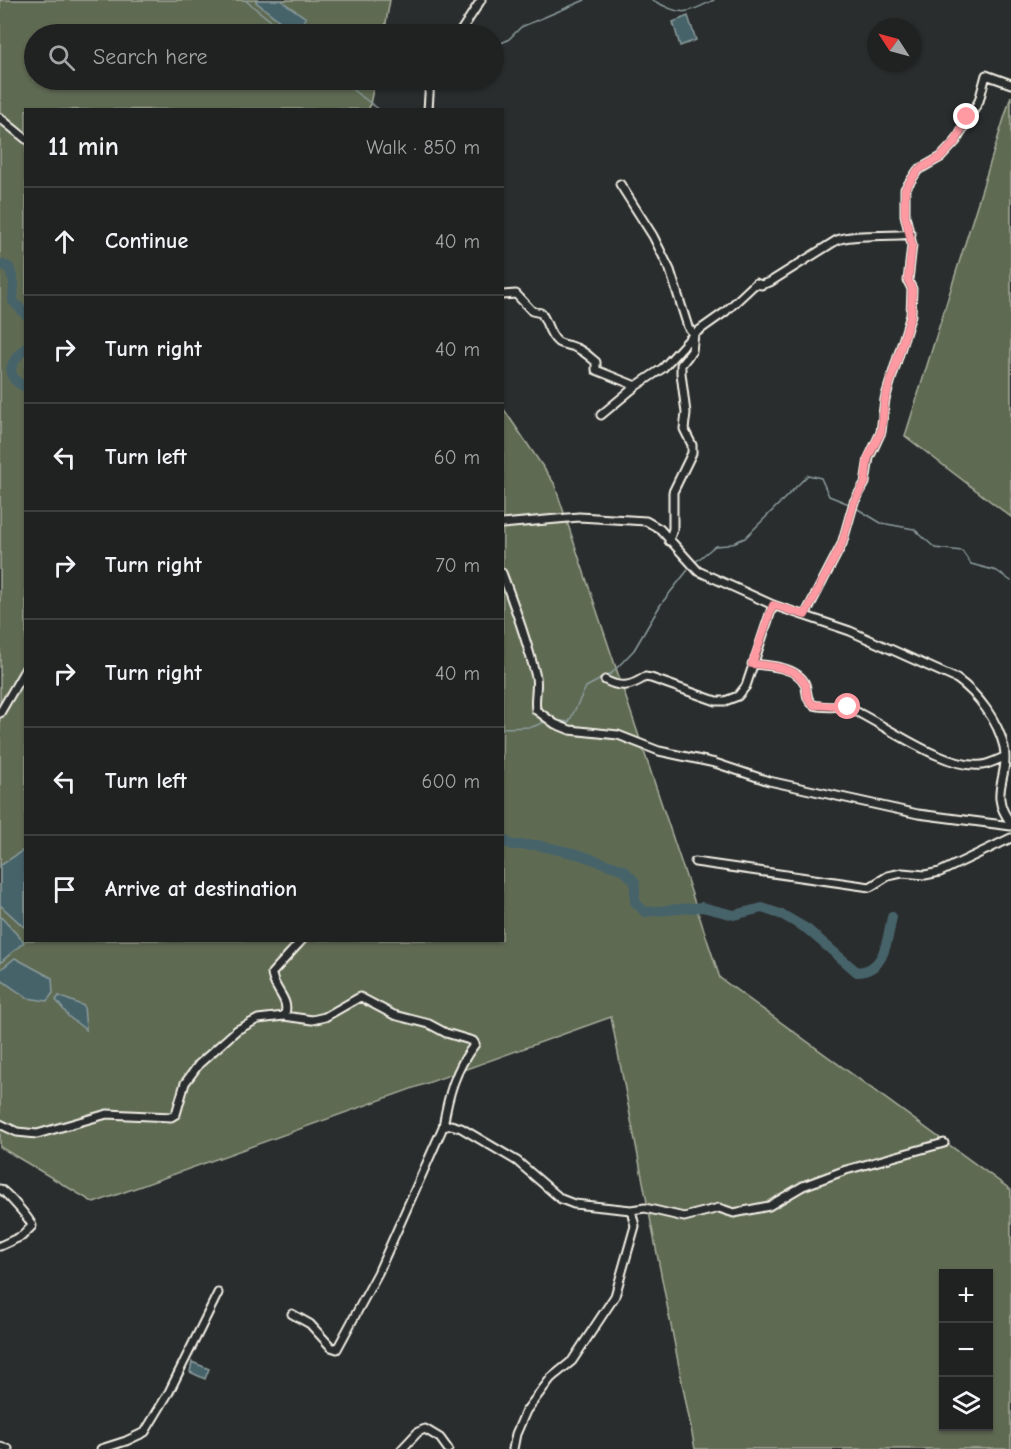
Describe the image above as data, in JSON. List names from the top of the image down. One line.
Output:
{"north":"top left","page":{"search":"Search here","heading":["11 min","Walk · 850 m"],"list":[["Continue","40 m"],["Turn right","40 m"],["Turn left","60 m"],["Turn right","70 m"],["Turn right","40 m"],["Turn left","600 m"],"Arrive at destination"],"map_buttons":["+","−"]}}
